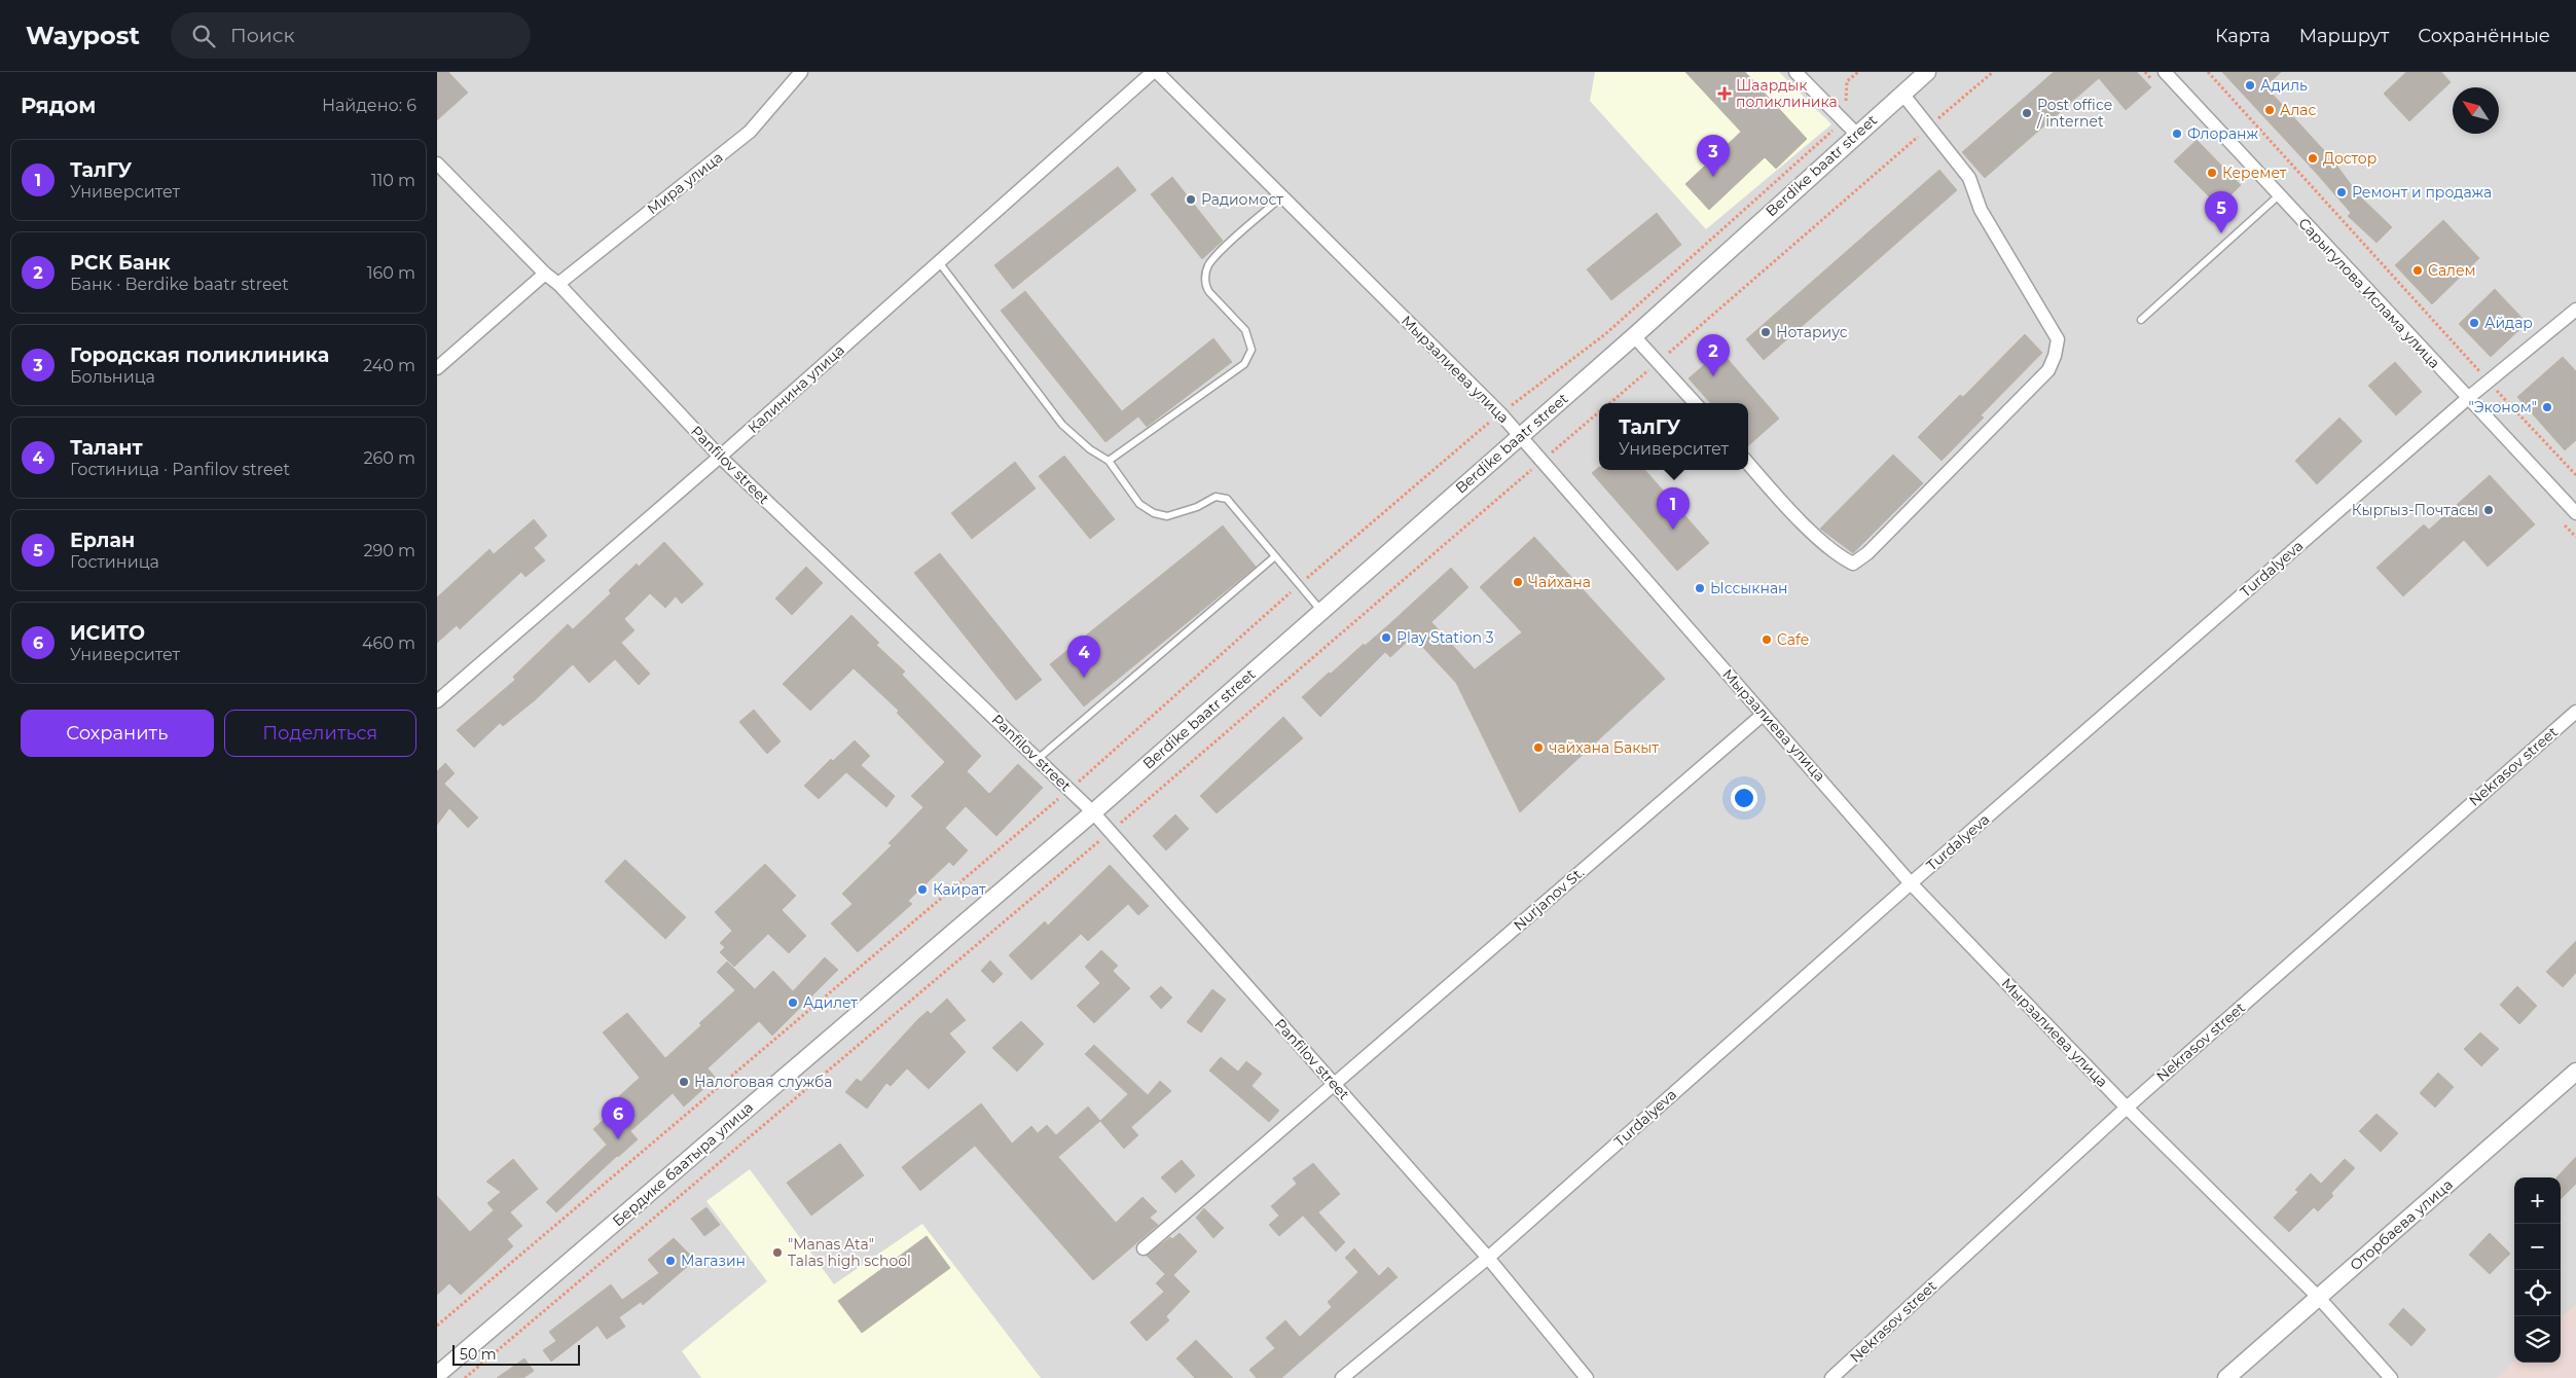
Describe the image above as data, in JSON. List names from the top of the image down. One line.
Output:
{"streets":{"street":["Berdike baatr street","Мира улица","Сарыгулова Ислама улица","Мырзалиева улица","Калинина улица","Panfilov street","Turdalyeva","Nekrasov street","Nurjanov St.","Бердике баатыра улица","Оторбаева улица"]},"crossings":[["Berdike baatr street","Мырзалиева улица"],["Berdike baatr street","Panfilov street"],["Berdike baatr street","Бердике баатыра улица"],["Мира улица","Panfilov street"],["Сарыгулова Ислама улица","Turdalyeva"],["Мырзалиева улица","Turdalyeva"],["Мырзалиева улица","Nekrasov street"],["Мырзалиева улица","Nurjanov St."],["Мырзалиева улица","Оторбаева улица"],["Калинина улица","Panfilov street"],["Panfilov street","Turdalyeva"],["Panfilov street","Nurjanov St."],["Panfilov street","Бердике баатыра улица"]],"places":{"other":["Адиль","Алас","Post office / internet","Флоранж","Достор","Керемет","Ремонт и продажа","Радиомост","Салем","Айдар","Нотариус","\"Эконом\"","Кыргыз-Почтасы","Чайхана","Ыссыкнан","Play Station 3","Cafe","чайхана Бакыт","Кайрат","Адилет","Налоговая служба","\"Manas Ata\" Talas high school","Магазин"],"health":["Шаардык поликлиника"]},"scale_bar":"50 m","north":"top left","page":{"header":"Waypost","search":"Поиск","nav":["Карта","Маршрут","Сохранённые"],"heading":["Рядом","Найдено: 6"],"pins":["3","5","2","1","4","6"],"list":[{"mark":"1","name":"ТалГУ","note":"Университет","value":"110 m"},{"mark":"2","name":"РСК Банк","note":"Банк · Berdike baatr street","value":"160 m"},{"mark":"3","name":"Городская поликлиника","note":"Больница","value":"240 m"},{"mark":"4","name":"Талант","note":"Гостиница · Panfilov street","value":"260 m"},{"mark":"5","name":"Ерлан","note":"Гостиница","value":"290 m"},{"mark":"6","name":"ИСИТО","note":"Университет","value":"460 m"}],"popup":["ТалГУ","Университет"],"buttons":["Сохранить","Поделиться"],"map_buttons":["+","−"],"scale":"50 m"}}
